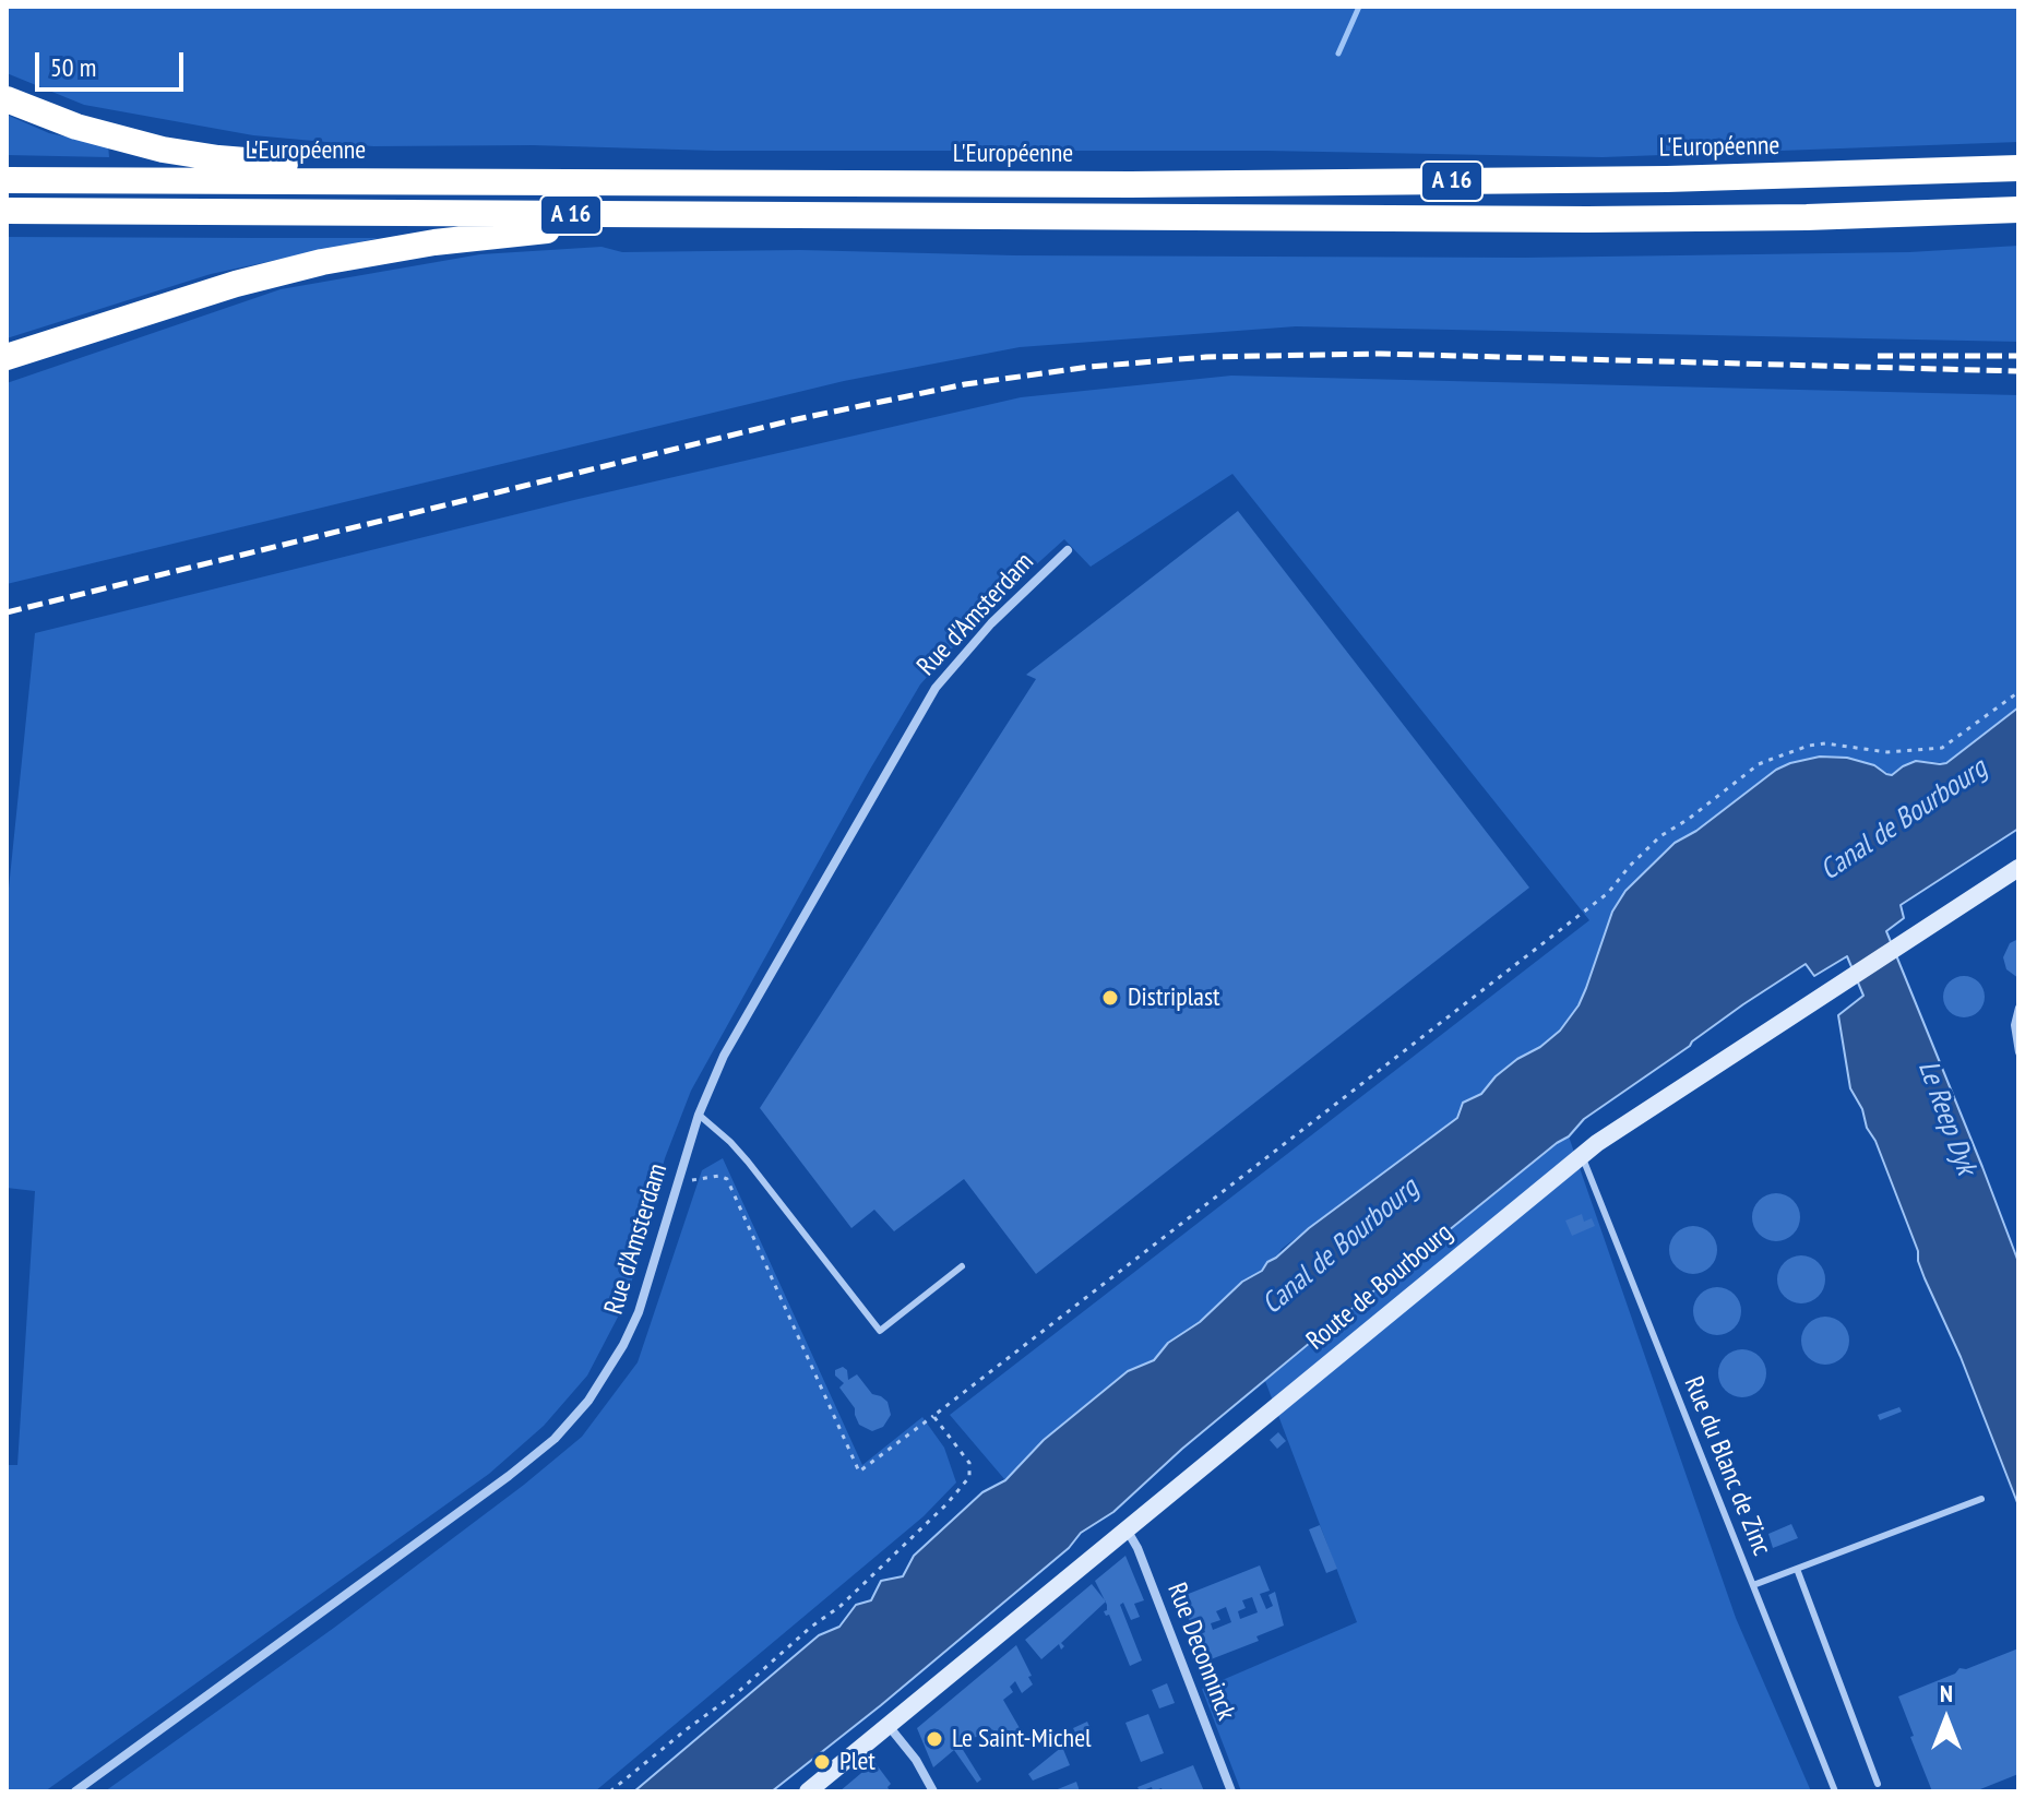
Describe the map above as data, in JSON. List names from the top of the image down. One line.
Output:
{"streets":{"highway":["L'Européenne","A 16"],"main road":["Route de Bourbourg"],"street":["Rue d'Amsterdam","Rue Deconninck"],"lane":["Rue du Blanc de Zinc"]},"crossings":[["Route de Bourbourg","Rue du Blanc de Zinc"],["Route de Bourbourg","Rue Deconninck"]],"water":["Canal de Bourbourg","Le Reep Dyk"],"places":["Distriplast","Le Saint-Michel","Plet"],"scale_bar":"50 m","north":"top"}
